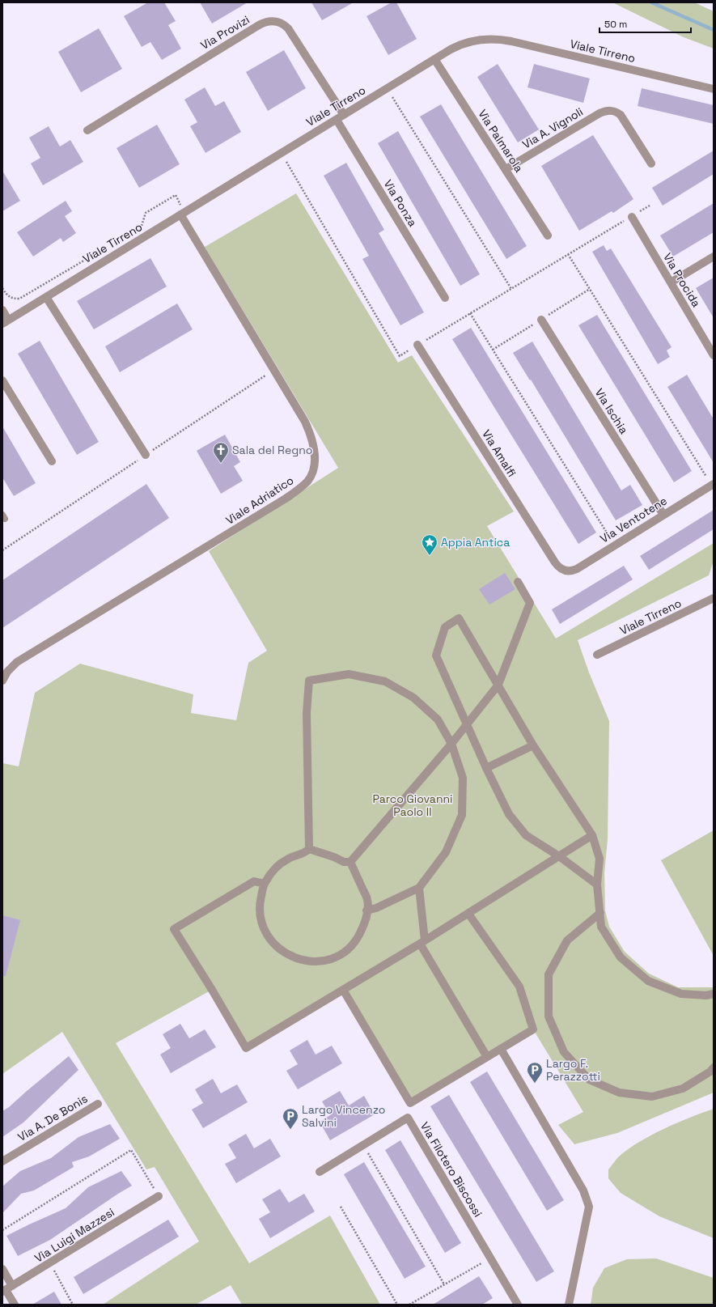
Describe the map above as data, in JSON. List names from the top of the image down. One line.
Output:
{"streets":{"street":["Via Provizi","Viale Tirreno","Via A. Vignoli","Via Palmarola","Via Ponza","Via Procida","Via Ischia","Via Amalfi","Viale Adriatico","Via Ventotene","Via A. De Bonis","Via Filotero Biscossi","Via Luigi Mazzesi"]},"crossings":[["Via Provizi","Viale Tirreno"],["Viale Tirreno","Via Palmarola"],["Viale Tirreno","Via Ponza"],["Viale Tirreno","Viale Adriatico"],["Via A. Vignoli","Via Palmarola"],["Via Ischia","Via Ventotene"],["Via Amalfi","Via Ventotene"]],"parks":["Parco Giovanni Paolo II"],"places":{"church":["Sala del Regno"],"place":["Appia Antica"],"parking":["Largo F. Perazzotti","Largo Vincenzo Salvini"]},"scale_bar":"50 m"}
